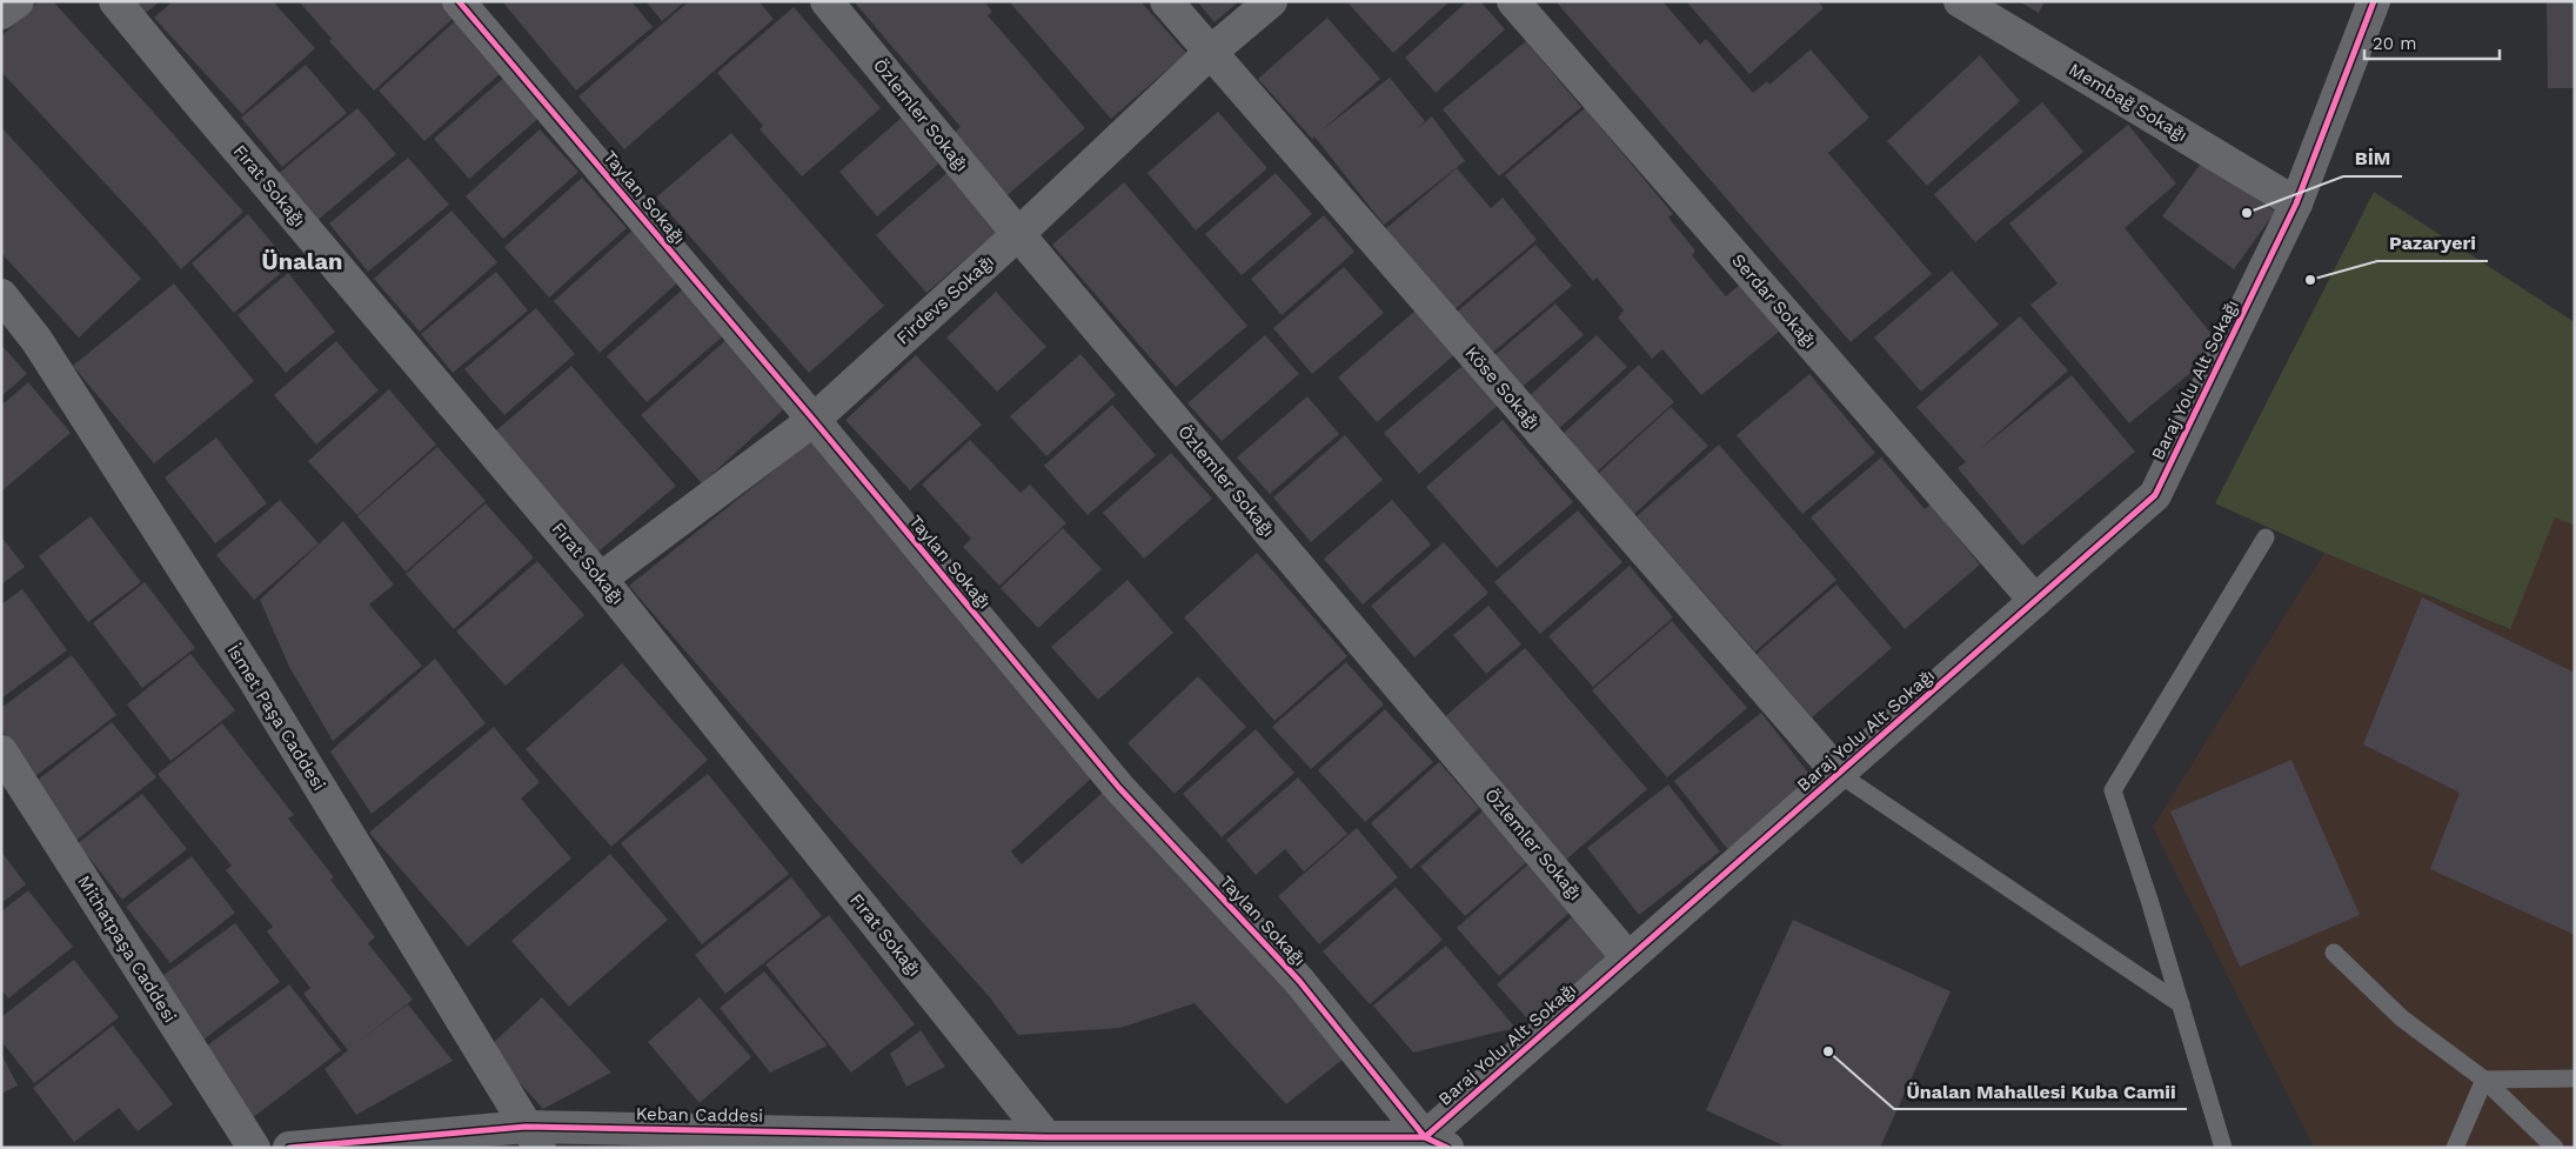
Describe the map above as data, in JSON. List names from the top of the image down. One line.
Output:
{"streets":{"street":["Membağ Sokağı","Özlemler Sokağı","Fırat Sokağı","Taylan Sokağı","Firdevs Sokağı","Serdar Sokağı","Baraj Yolu Alt Sokağı","Köse Sokağı","İsmet Paşa Caddesi","Mithatpaşa Caddesi","Keban Caddesi"]},"crossings":[["Membağ Sokağı","Baraj Yolu Alt Sokağı"],["Özlemler Sokağı","Firdevs Sokağı"],["Özlemler Sokağı","Baraj Yolu Alt Sokağı"],["Fırat Sokağı","Firdevs Sokağı"],["Fırat Sokağı","Keban Caddesi"],["Taylan Sokağı","Firdevs Sokağı"],["Taylan Sokağı","Baraj Yolu Alt Sokağı"],["Firdevs Sokağı","Köse Sokağı"],["Serdar Sokağı","Baraj Yolu Alt Sokağı"],["Baraj Yolu Alt Sokağı","Köse Sokağı"],["İsmet Paşa Caddesi","Keban Caddesi"]],"districts":["Ünalan"],"places":["BİM","Pazaryeri","Ünalan Mahallesi Kuba Camii"],"scale_bar":"20 m"}
